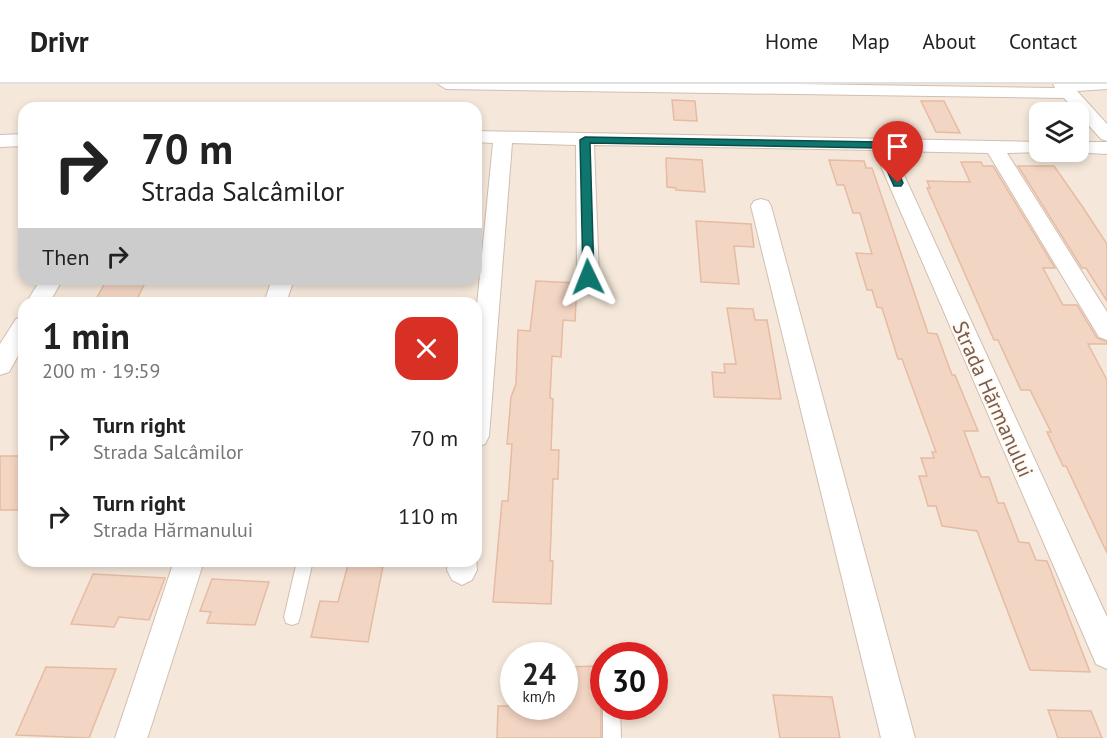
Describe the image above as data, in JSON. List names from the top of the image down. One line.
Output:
{"streets":{"street":["Strada Hărmanului"]},"page":{"header":"Drivr","nav":["Home","Map","About","Contact"],"turn":["70 m","Strada Salcâmilor"],"then":"Then","heading":["1 min","200 m · 19:59"],"list":[{"name":"Turn right","note":"Strada Salcâmilor","value":"70 m"},{"name":"Turn right","note":"Strada Hărmanului","value":"110 m"}],"speed":"24 km/h","limit":"30"}}
